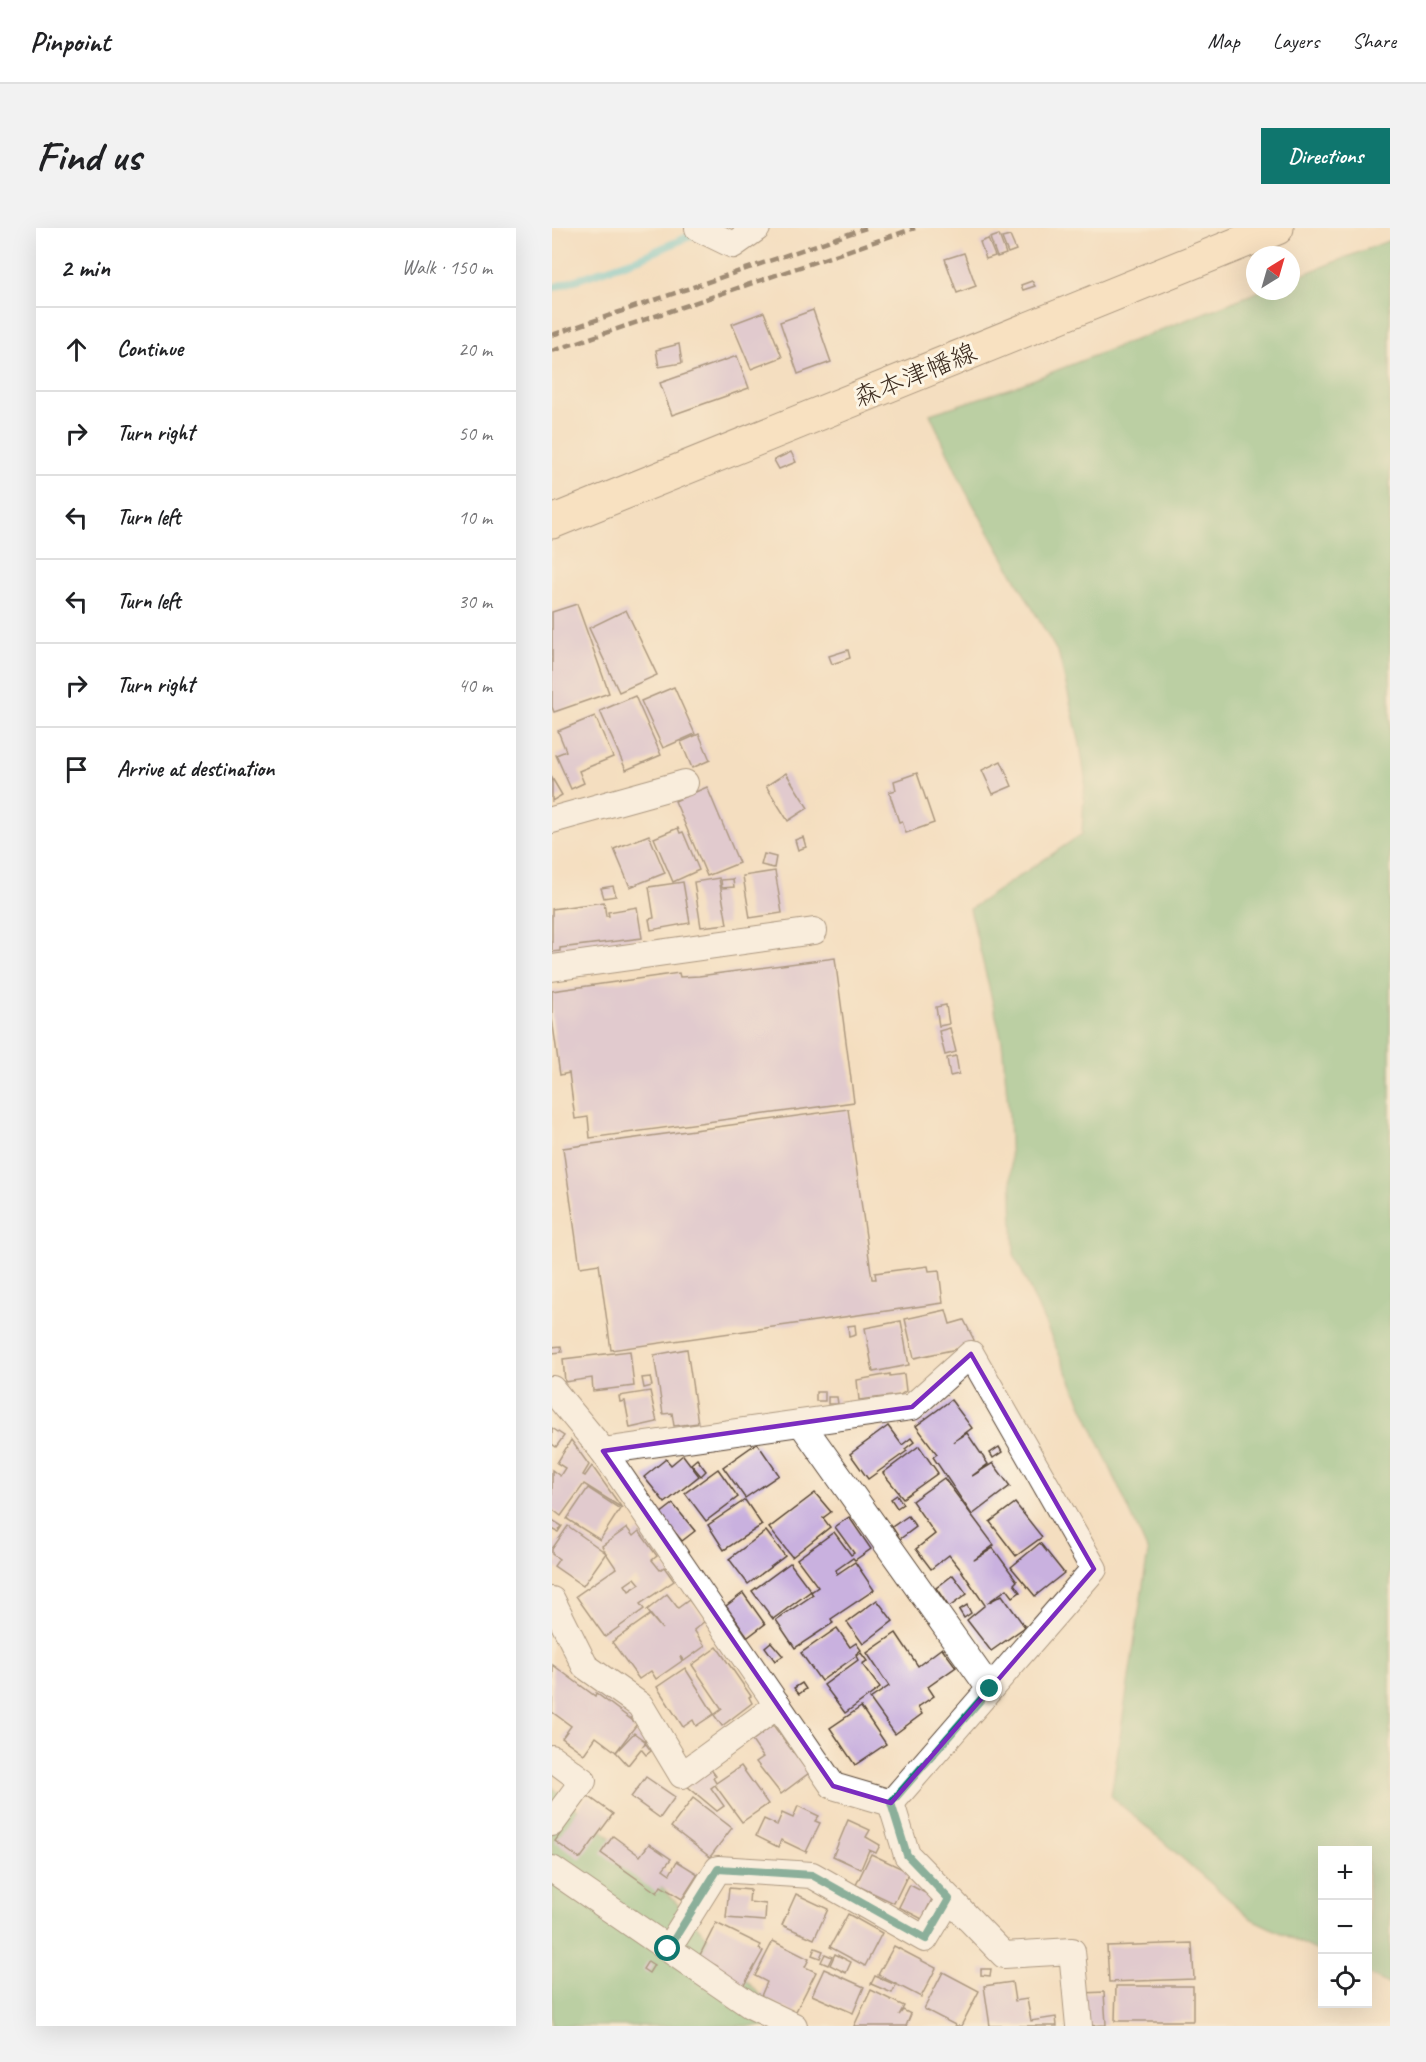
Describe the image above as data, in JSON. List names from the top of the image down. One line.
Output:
{"streets":{"main road":["森本津幡線"]},"north":"top right","page":{"header":"Pinpoint","nav":["Map","Layers","Share"],"buttons":"Directions","title":"Find us","heading":["2 min","Walk · 150 m"],"list":[["Continue","20 m"],["Turn right","50 m"],["Turn left","10 m"],["Turn left","30 m"],["Turn right","40 m"],"Arrive at destination"],"map_buttons":["+","−"]}}
